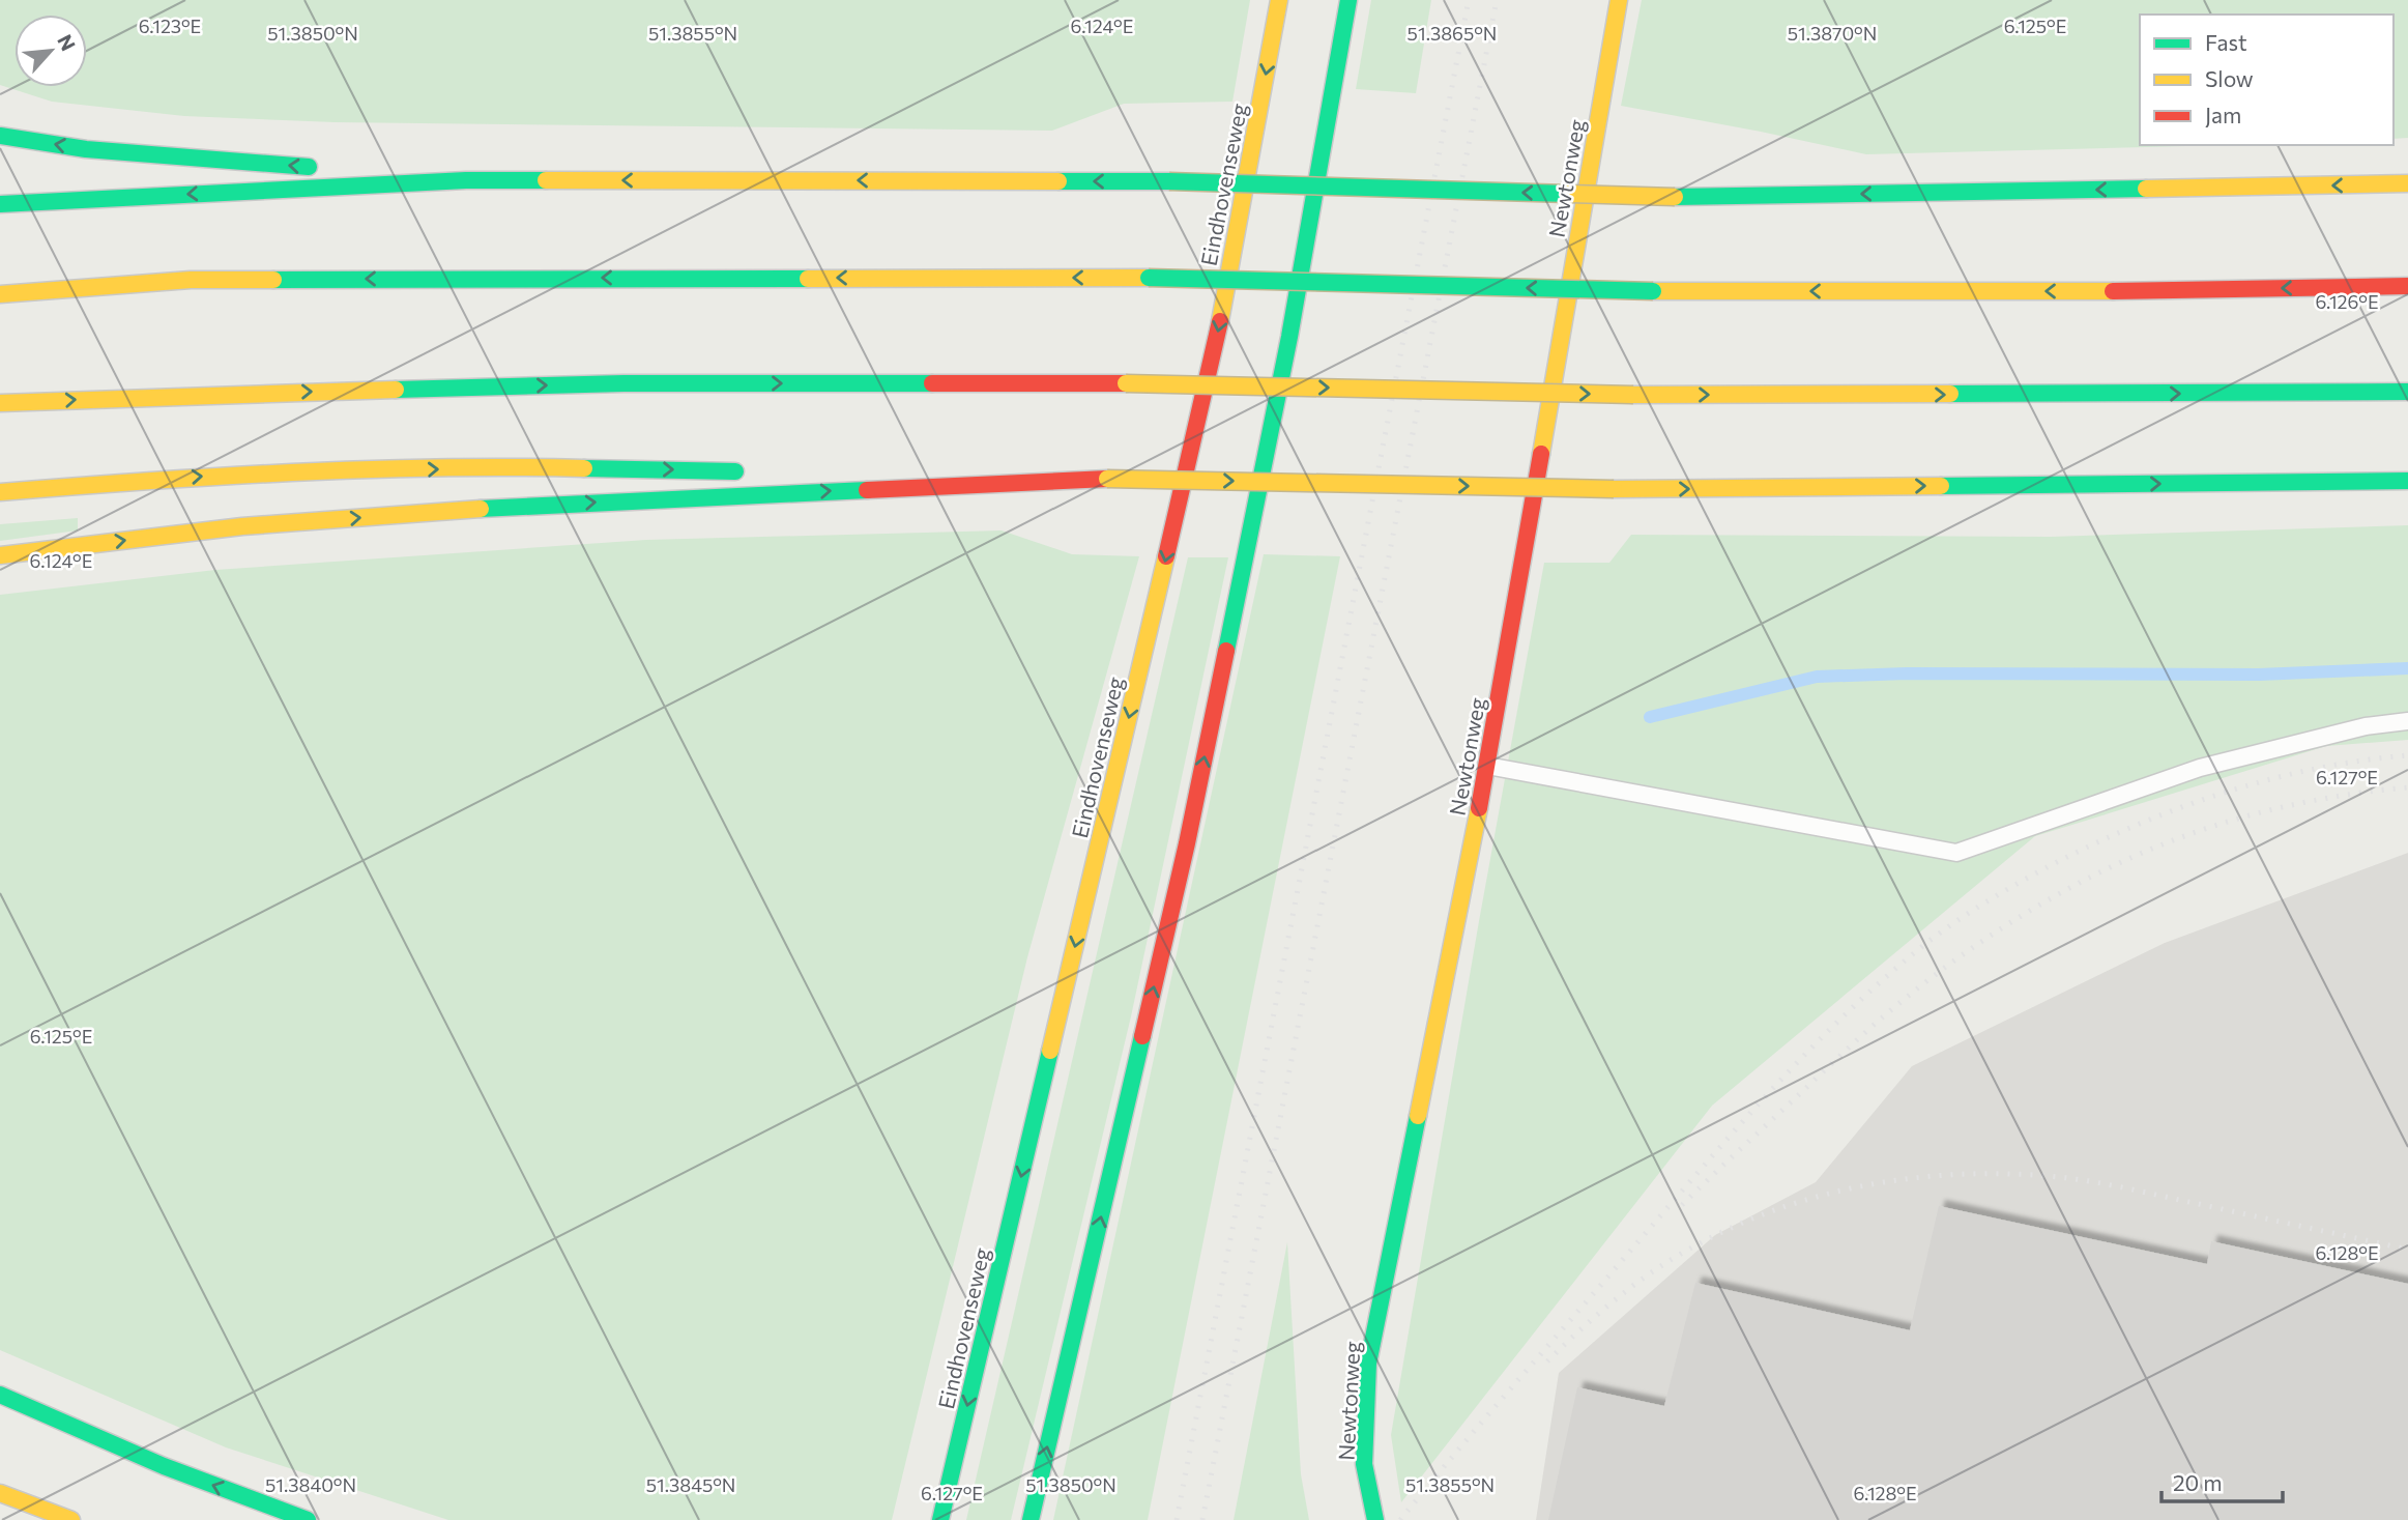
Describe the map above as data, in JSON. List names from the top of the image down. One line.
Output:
{"streets":{"main road":["Newtonweg","Eindhovenseweg"]},"legend":["Fast","Slow","Jam"],"scale_bar":"20 m","north":"top right","coordinates":["6.123°E","6.124°E","6.125°E","51.3850°N","51.3855°N","51.3865°N","51.3870°N","6.126°E","6.127°E","6.128°E","51.3840°N","51.3845°N"]}
